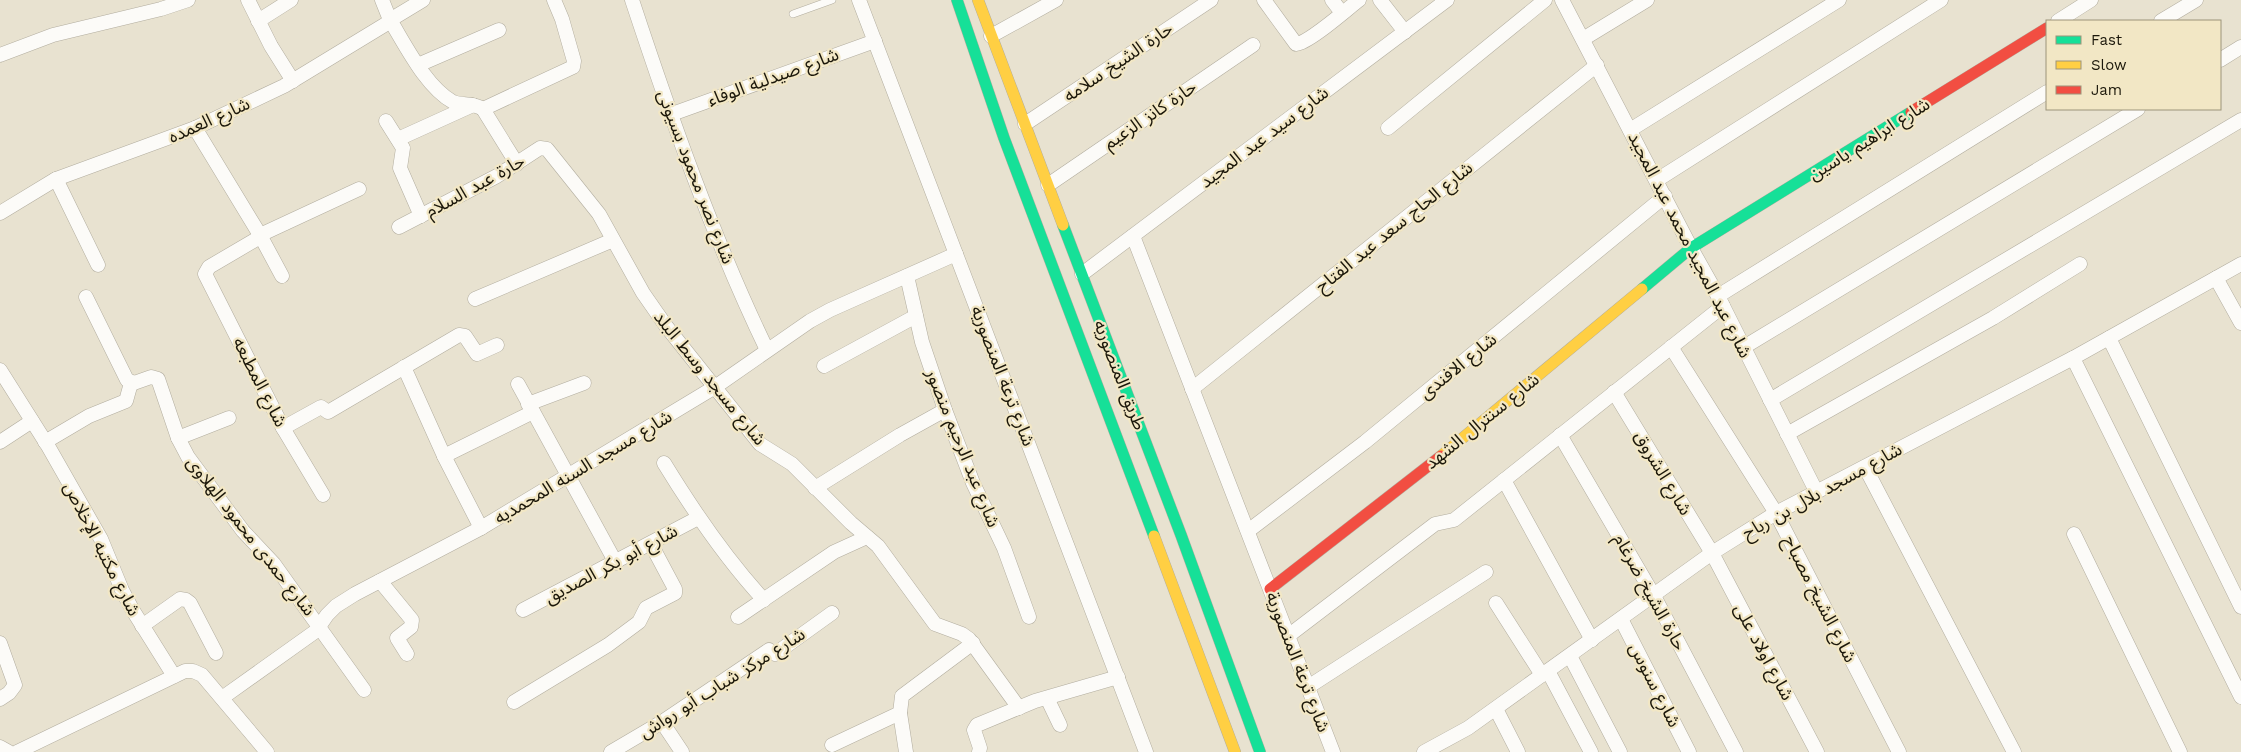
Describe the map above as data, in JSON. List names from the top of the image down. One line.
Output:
{"streets":{"main road":["شارع ابراهيم ياسين","طريق المنصوريه","شارع سنترال الشهد"],"street":["حارة الشيخ سلامه","شارع صيدلية الوفاء","حارة كانز الزعيم","شارع العمده","شارع سيد عبد المجيد","شارع نصر محمود بسيونى","حارة عبد السلام","شارع الحاج سعد عبد الفتاح","شارع عبد المجيد محمد عبد المجيد","شارع الافندى","شارع ترعة المنصورية","شارع مسجد وسط البلد","شارع المطبعه","شارع عبد الرحيم منصور","شارع مسجد السنه المحمديه","شارع الشروق","شارع مسجد بلال بن رباح","شارع حمدى محمود الهلاوى","شارع مكتبه الإخلاص","شارع أبو بكر الصديق","حارة الشيخ ضرغام","شارع الشيخ مصباح","شارع اولاد على","شارع مركز شباب أبو رواش","شارع سنوس"]},"crossings":[["حارة الشيخ سلامه","طريق المنصوريه"],["شارع صيدلية الوفاء","شارع نصر محمود بسيونى"],["شارع صيدلية الوفاء","شارع ترعة المنصورية"],["حارة كانز الزعيم","طريق المنصوريه"],["شارع سيد عبد المجيد","طريق المنصوريه"],["شارع سيد عبد المجيد","شارع ترعة المنصورية"],["شارع ابراهيم ياسين","شارع عبد المجيد محمد عبد المجيد"],["شارع ابراهيم ياسين","شارع سنترال الشهد"],["شارع نصر محمود بسيونى","شارع مسجد السنه المحمديه"],["حارة عبد السلام","شارع مسجد وسط البلد"],["شارع الحاج سعد عبد الفتاح","شارع عبد المجيد محمد عبد المجيد"],["شارع الحاج سعد عبد الفتاح","شارع ترعة المنصورية"],["شارع عبد المجيد محمد عبد المجيد","شارع الافندى"],["شارع عبد المجيد محمد عبد المجيد","شارع سنترال الشهد"],["شارع عبد المجيد محمد عبد المجيد","شارع مسجد بلال بن رباح"],["شارع الافندى","شارع ترعة المنصورية"],["شارع ترعة المنصورية","شارع سنترال الشهد"],["شارع ترعة المنصورية","شارع مسجد السنه المحمديه"],["شارع مسجد وسط البلد","شارع مسجد السنه المحمديه"],["شارع عبد الرحيم منصور","شارع مسجد السنه المحمديه"],["شارع مسجد السنه المحمديه","شارع حمدى محمود الهلاوى"],["شارع الشروق","شارع مسجد بلال بن رباح"],["شارع الشروق","شارع اولاد على"],["شارع مسجد بلال بن رباح","حارة الشيخ ضرغام"],["شارع مسجد بلال بن رباح","شارع الشيخ مصباح"],["شارع مسجد بلال بن رباح","شارع اولاد على"],["شارع مسجد بلال بن رباح","شارع سنوس"]],"legend":["Fast","Slow","Jam"]}
